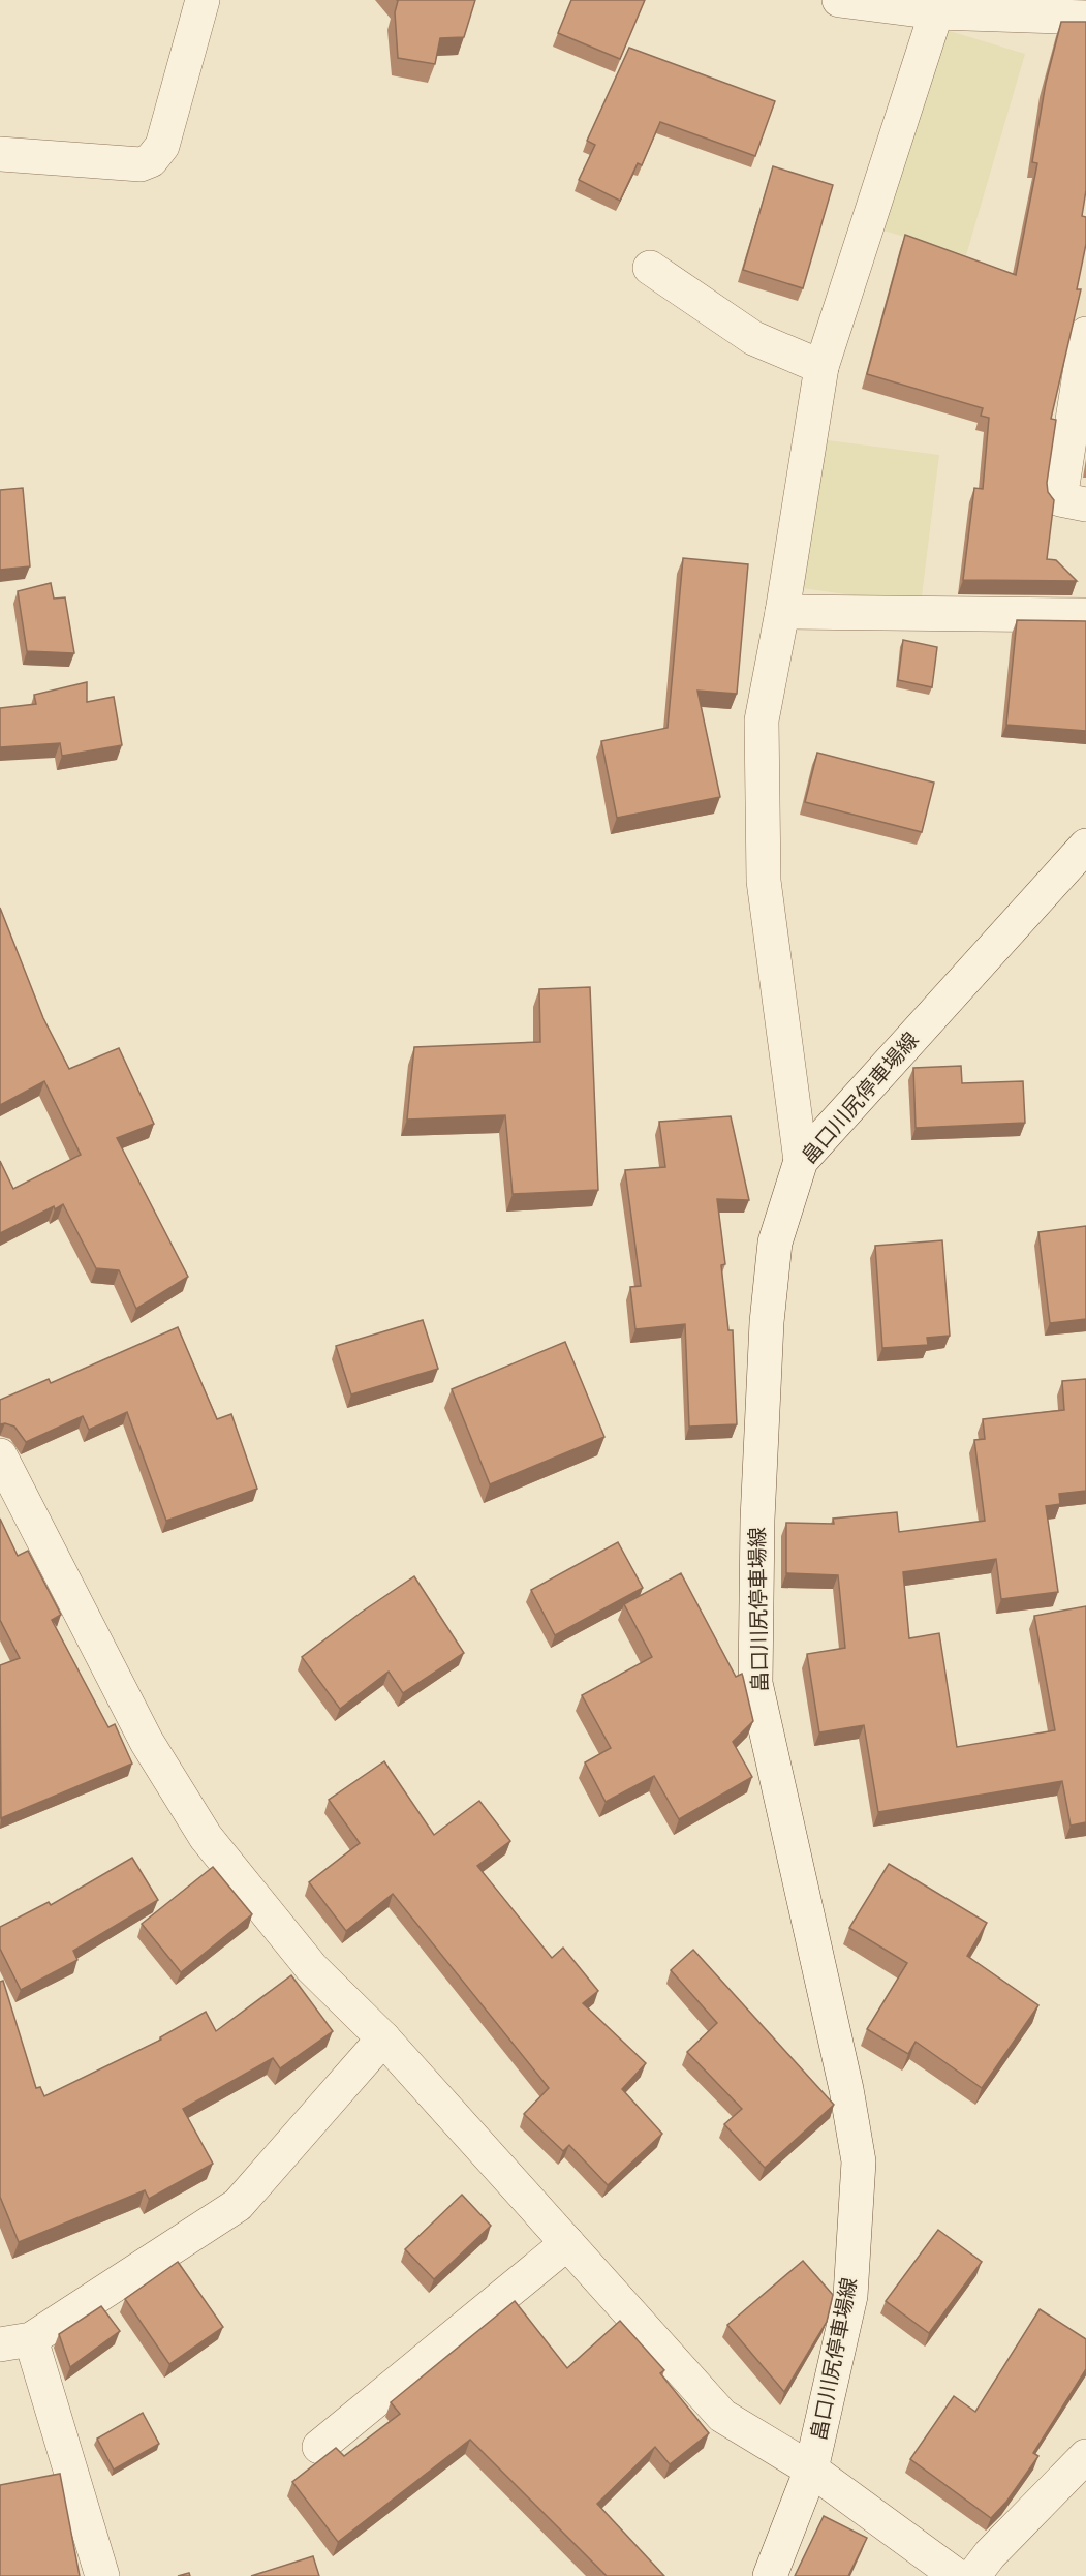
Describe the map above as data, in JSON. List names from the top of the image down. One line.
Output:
{"streets":{"street":["畠口川尻停車場線"]}}
